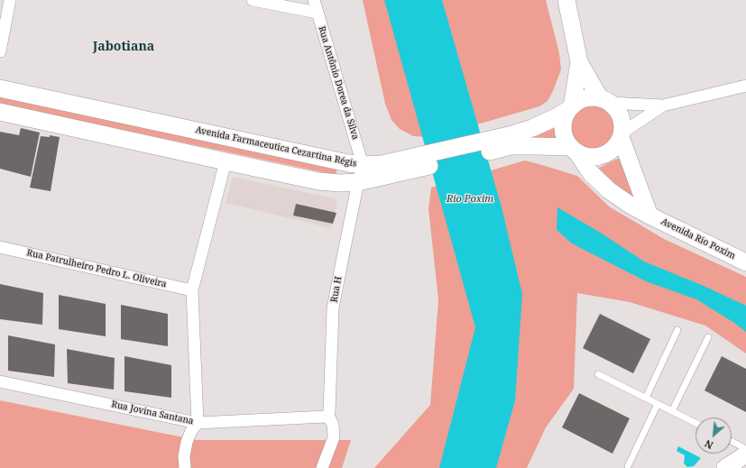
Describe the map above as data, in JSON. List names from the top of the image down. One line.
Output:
{"streets":{"street":["Rua Antônio Dorea da Silva","Avenida Farmaceutica Cezartina Régis","Avenida Rio Poxim","Rua Patrulheiro Pedro L. Oliveira","Rua H","Rua Jovina Santana"]},"crossings":[["Rua Antônio Dorea da Silva","Avenida Farmaceutica Cezartina Régis"],["Rua Antônio Dorea da Silva","Rua H"],["Avenida Farmaceutica Cezartina Régis","Avenida Rio Poxim"],["Avenida Farmaceutica Cezartina Régis","Rua H"],["Rua H","Rua Jovina Santana"]],"districts":["Jabotiana"],"water":["Rio Poxim"],"north":"bottom left"}
